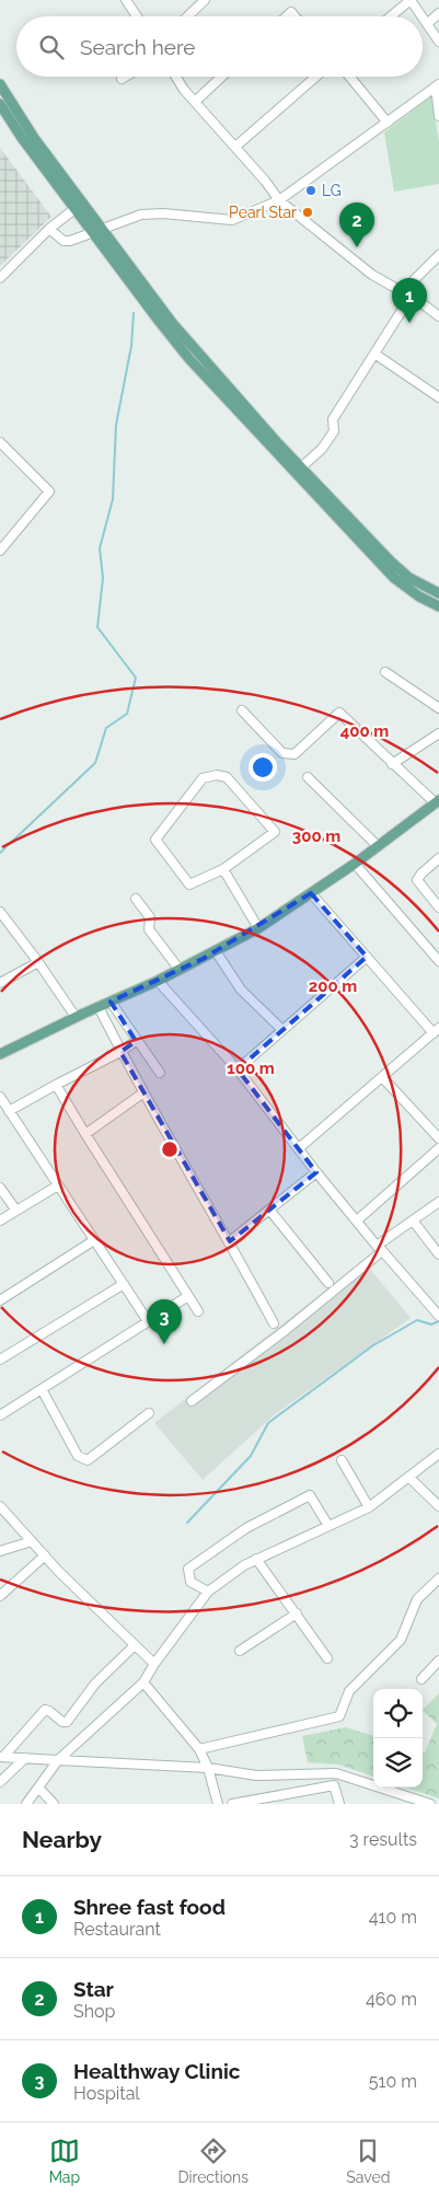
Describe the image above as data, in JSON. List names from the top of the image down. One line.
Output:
{"places":["LG","Pearl Star"],"page":{"search":"Search here","pins":["2","1","3"],"heading":["Nearby","3 results"],"list":[{"mark":"1","name":"Shree fast food","note":"Restaurant","value":"410 m"},{"mark":"2","name":"Star","note":"Shop","value":"460 m"},{"mark":"3","name":"Healthway Clinic","note":"Hospital","value":"510 m"}],"nav":["Map","Directions","Saved"]},"rings":["400 m","300 m","200 m","100 m"]}
